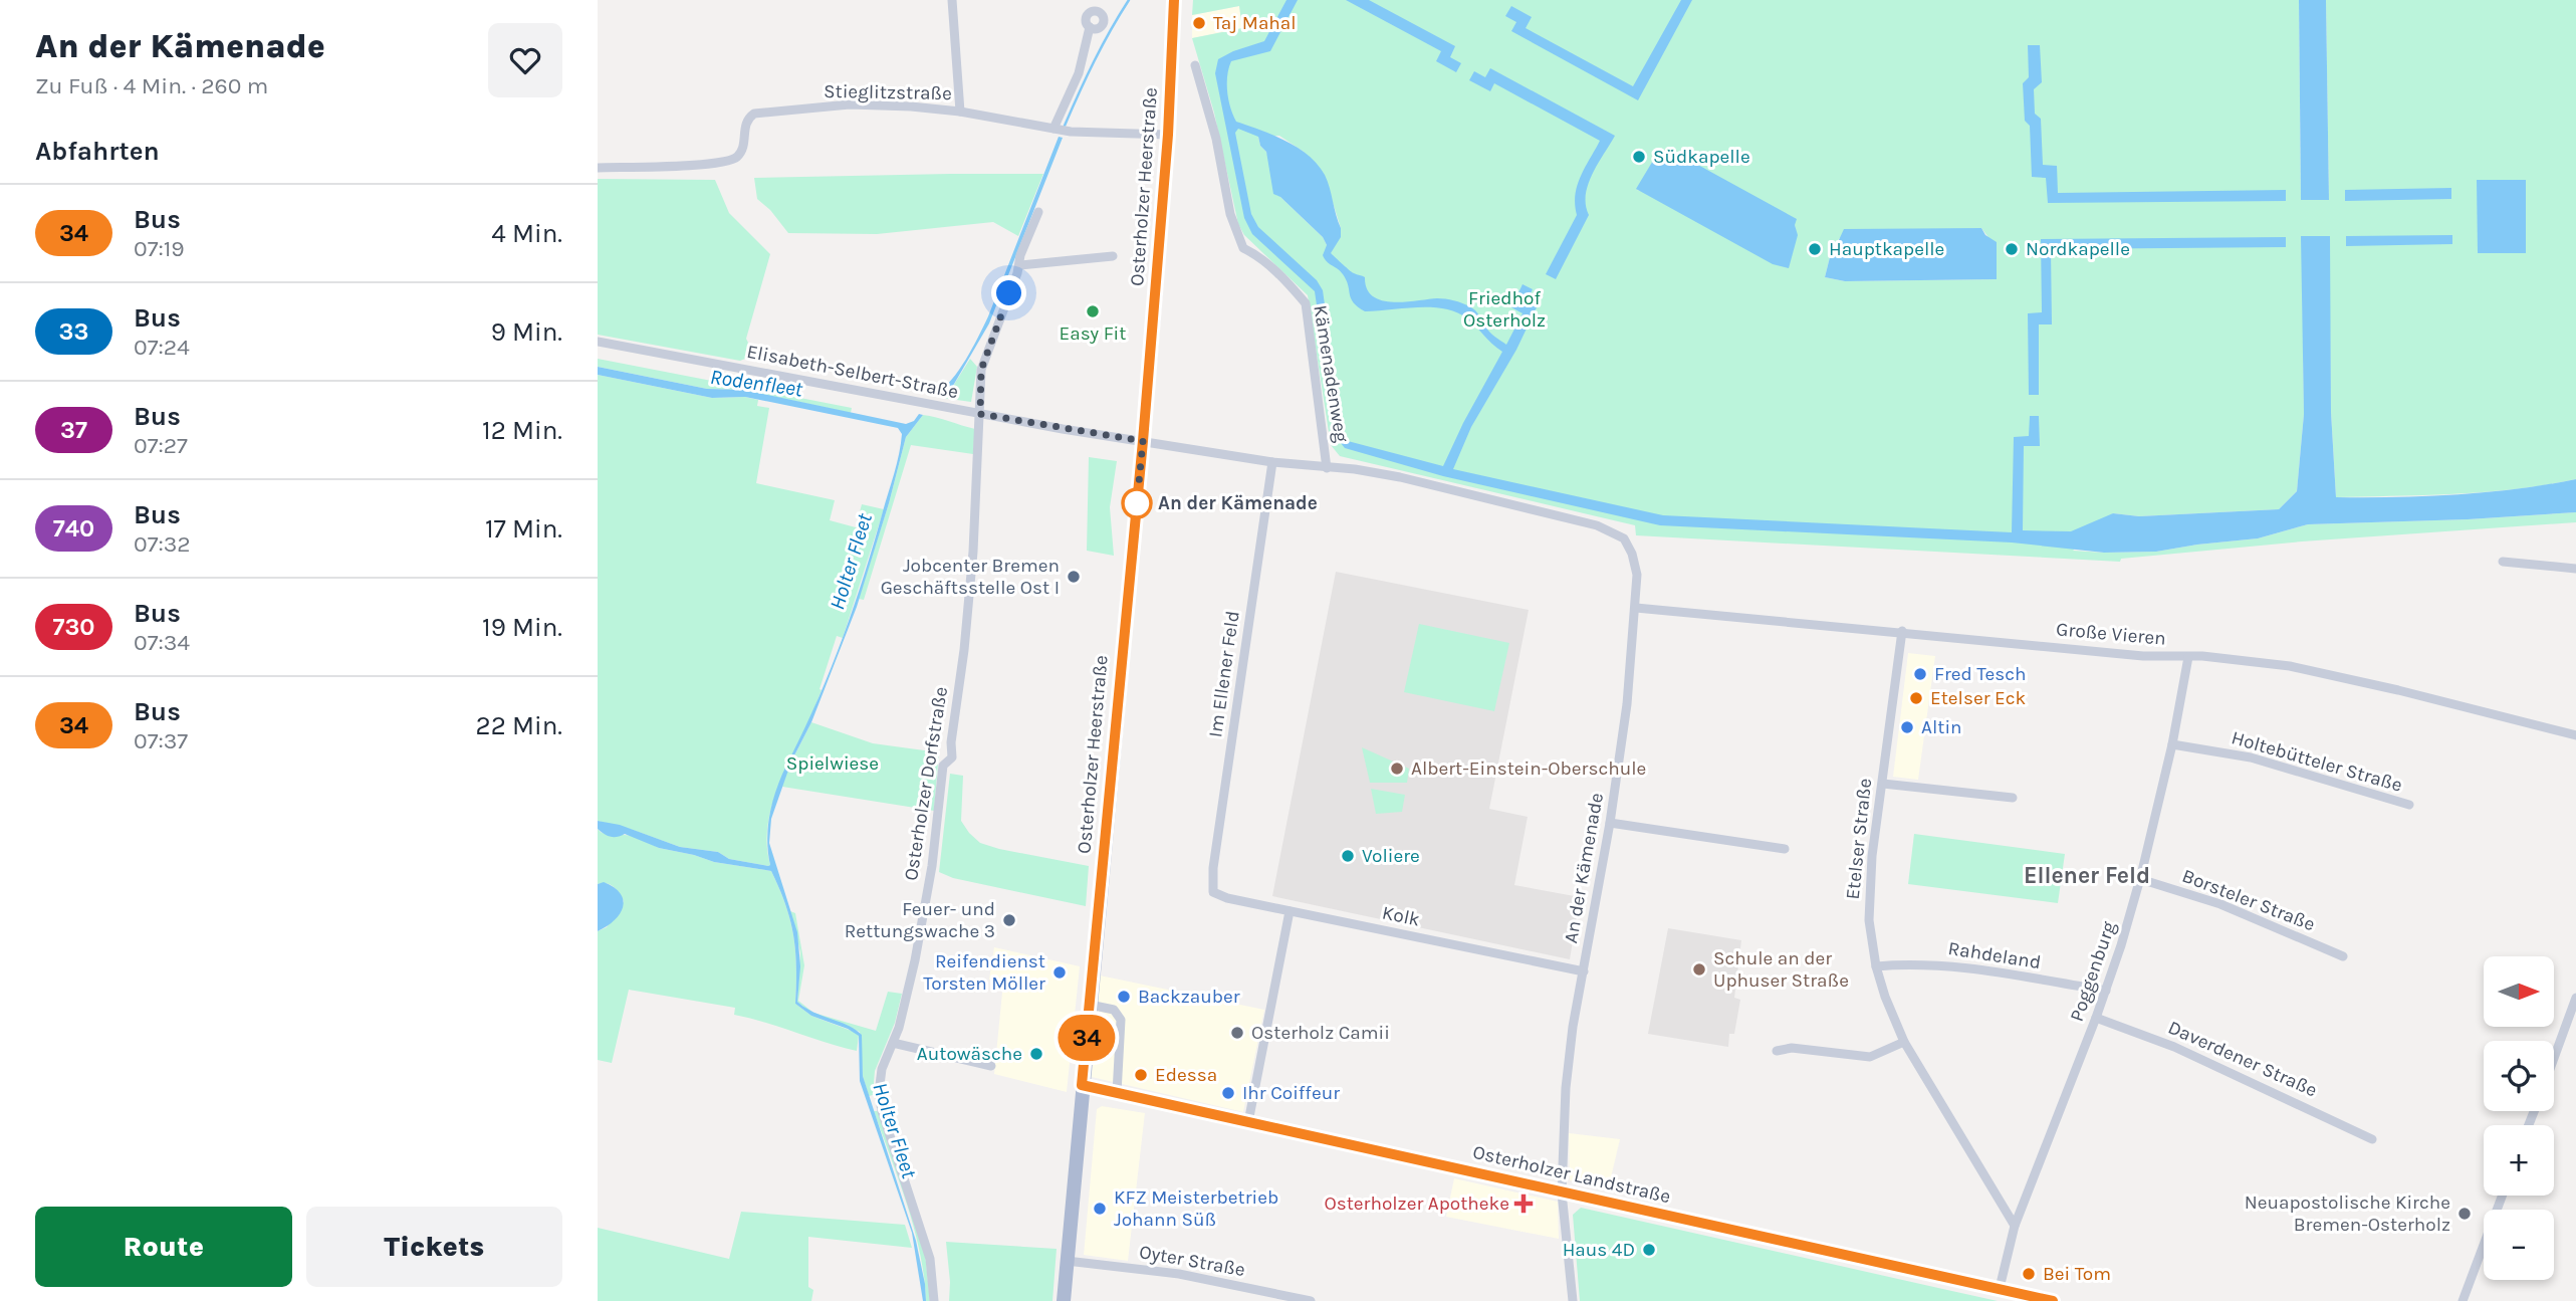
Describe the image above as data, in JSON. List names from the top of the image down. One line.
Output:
{"streets":{"main road":["Osterholzer Heerstraße","Osterholzer Landstraße"],"street":["Stieglitzstraße","Elisabeth-Selbert-Straße","Kämenadenweg","Große Vieren","Im Ellener Feld","Holtebütteler Straße","Osterholzer Dorfstraße","Etelser Straße","An der Kämenade","Borsteler Straße","Kolk","Rahdeland","Poggenburg","Daverdener Straße","Oyter Straße"]},"crossings":[["Stieglitzstraße","Osterholzer Heerstraße"],["Osterholzer Heerstraße","Elisabeth-Selbert-Straße"],["Osterholzer Heerstraße","An der Kämenade"],["Osterholzer Heerstraße","Osterholzer Landstraße"],["Osterholzer Heerstraße","Oyter Straße"],["Elisabeth-Selbert-Straße","Osterholzer Dorfstraße"],["Elisabeth-Selbert-Straße","An der Kämenade"],["Kämenadenweg","An der Kämenade"],["Große Vieren","Etelser Straße"],["Große Vieren","An der Kämenade"],["Große Vieren","Poggenburg"],["Im Ellener Feld","An der Kämenade"],["Im Ellener Feld","Kolk"],["Holtebütteler Straße","Poggenburg"],["Etelser Straße","Rahdeland"],["Etelser Straße","Poggenburg"],["An der Kämenade","Kolk"],["An der Kämenade","Osterholzer Landstraße"],["Borsteler Straße","Poggenburg"],["Rahdeland","Poggenburg"],["Poggenburg","Daverdener Straße"],["Poggenburg","Osterholzer Landstraße"]],"districts":["Ellener Feld"],"water":["Rodenfleet","Holter Fleet"],"parks":["Friedhof Osterholz","Spielwiese"],"places":{"other":["Taj Mahal","Südkapelle","Hauptkapelle","Nordkapelle","Easy Fit","An der Kämenade","Jobcenter Bremen Geschäftsstelle Ost I","Fred Tesch","Etelser Eck","Altin","Albert-Einstein-Oberschule","Voliere","Feuer- und Rettungswache 3","Schule an der Uphuser Straße","Reifendienst Torsten Möller","Backzauber","Osterholz Camii","Autowäsche","Edessa","Ihr Coiffeur","KFZ Meisterbetrieb Johann Süß","Neuapostolische Kirche Bremen-Osterholz","Haus 4D","Bei Tom"],"health":["Osterholzer Apotheke"]},"lines":["bus line 34"],"north":"right","page":{"heading":[["An der Kämenade","Zu Fuß · 4 Min. · 260 m"],"Abfahrten"],"on_map":"34","list":[{"mark":"34","name":"Bus","note":"07:19","value":"4 Min."},{"mark":"33","name":"Bus","note":"07:24","value":"9 Min."},{"mark":"37","name":"Bus","note":"07:27","value":"12 Min."},{"mark":"740","name":"Bus","note":"07:32","value":"17 Min."},{"mark":"730","name":"Bus","note":"07:34","value":"19 Min."},{"mark":"34","name":"Bus","note":"07:37","value":"22 Min."}],"map_buttons":["+","−"],"buttons":["Route","Tickets"]}}
